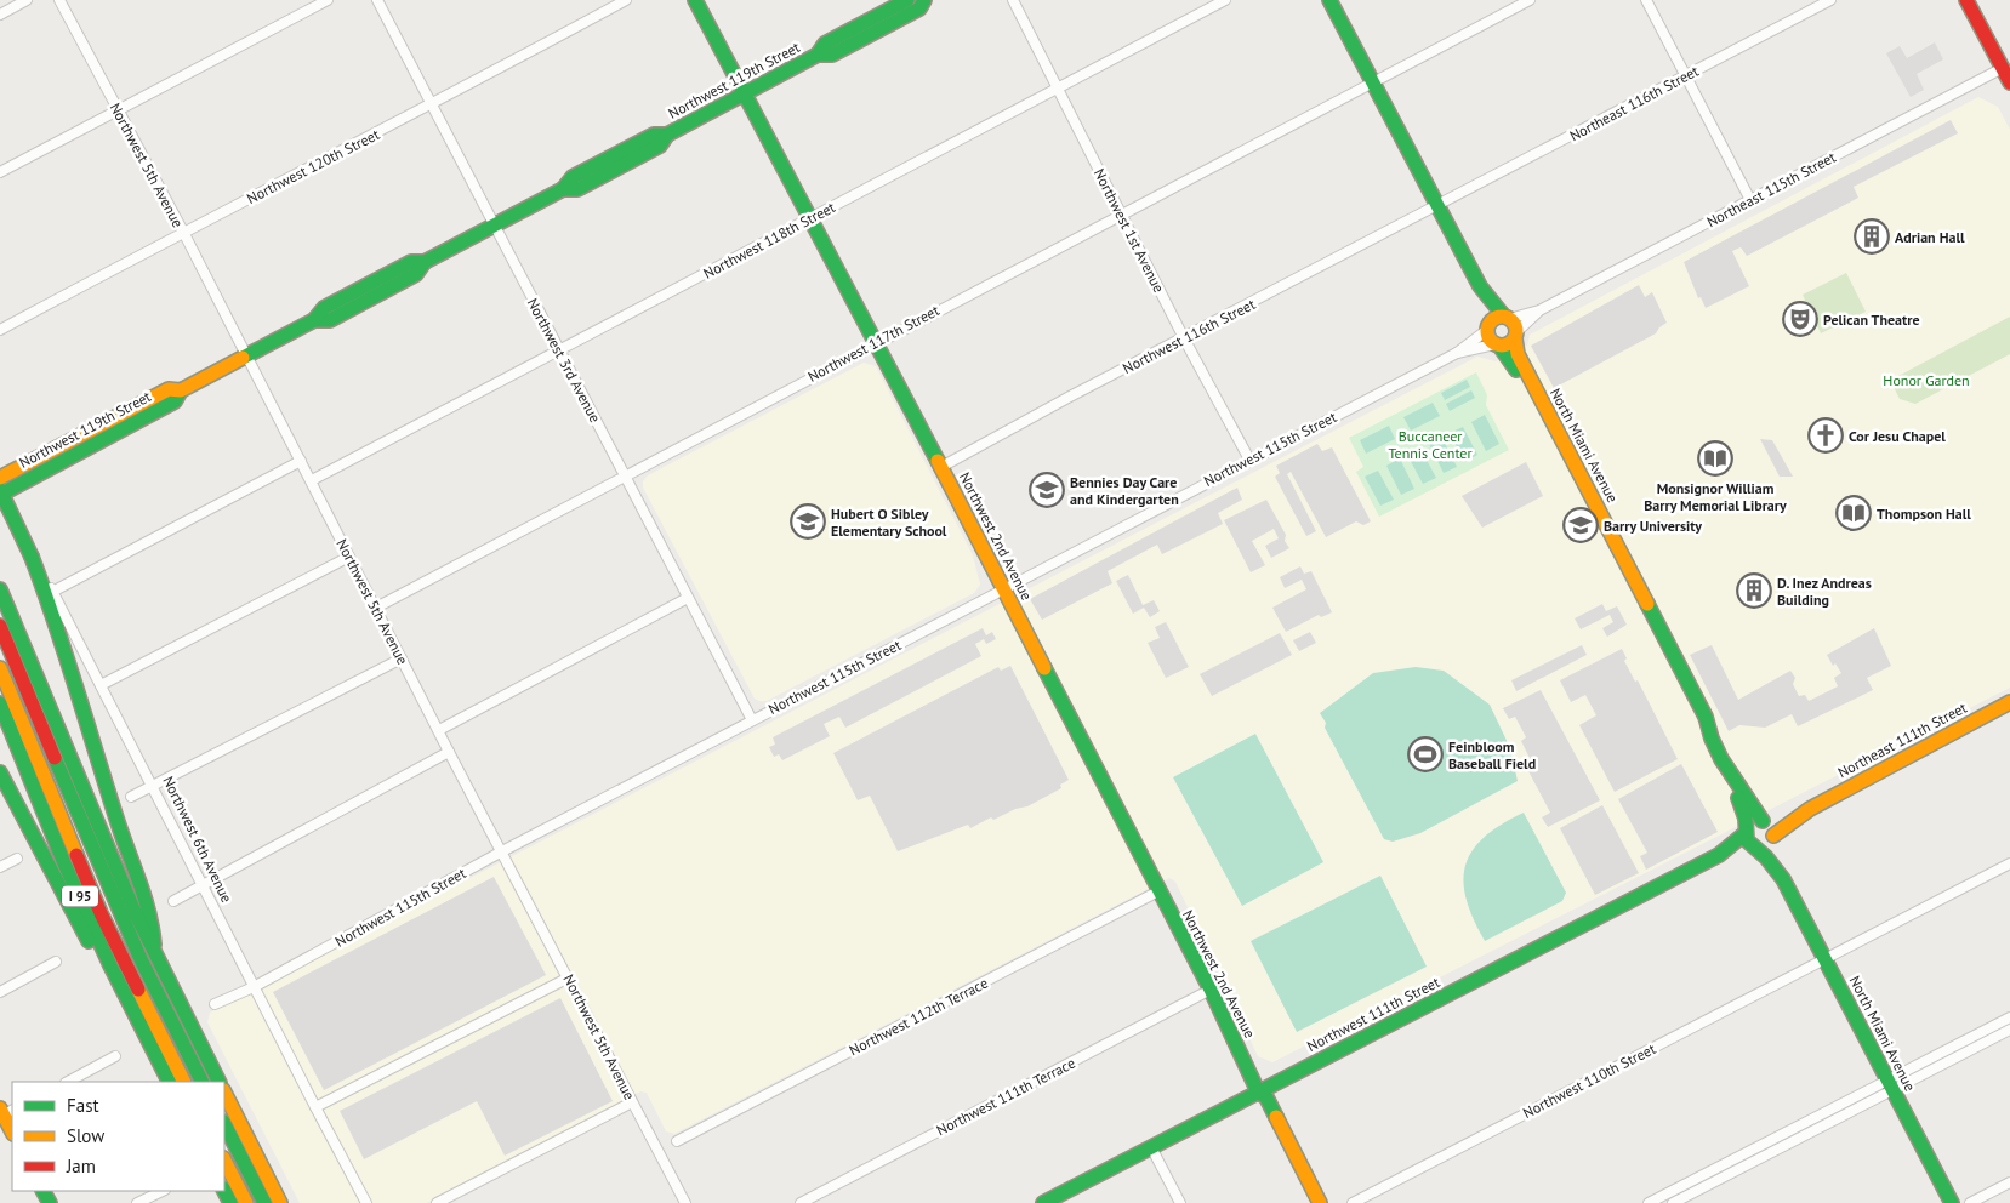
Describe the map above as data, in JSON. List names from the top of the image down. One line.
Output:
{"streets":{"main road":["Northwest 119th Street","North Miami Avenue","Northwest 2nd Avenue","Northeast 111th Street","Northwest 6th Avenue","I 95","Northwest 111th Street"],"street":["Northeast 116th Street","Northwest 5th Avenue","Northwest 120th Street","Northeast 115th Street","Northwest 1st Avenue","Northwest 118th Street","Northwest 116th Street","Northwest 117th Street","Northwest 3rd Avenue","Northwest 115th Street","Northwest 112th Terrace","Northwest 110th Street","Northwest 111th Terrace"]},"crossings":[["Northwest 119th Street","Northwest 5th Avenue"],["Northwest 119th Street","Northwest 3rd Avenue"],["Northwest 119th Street","Northwest 2nd Avenue"],["Northwest 119th Street","Northwest 6th Avenue"],["Northeast 116th Street","Northwest 116th Street"],["Northwest 5th Avenue","Northwest 120th Street"],["Northwest 5th Avenue","Northwest 118th Street"],["Northwest 5th Avenue","Northwest 117th Street"],["Northwest 5th Avenue","Northwest 115th Street"],["Northwest 120th Street","Northwest 3rd Avenue"],["Northeast 115th Street","North Miami Avenue"],["Northwest 1st Avenue","Northwest 118th Street"],["Northwest 1st Avenue","Northwest 116th Street"],["Northwest 1st Avenue","Northwest 117th Street"],["Northwest 1st Avenue","Northwest 115th Street"],["Northwest 118th Street","Northwest 3rd Avenue"],["Northwest 118th Street","Northwest 2nd Avenue"],["Northwest 116th Street","Northwest 2nd Avenue"],["Northwest 117th Street","Northwest 3rd Avenue"],["Northwest 117th Street","Northwest 2nd Avenue"],["Northwest 3rd Avenue","Northwest 115th Street"],["North Miami Avenue","Northeast 111th Street"],["North Miami Avenue","Northwest 111th Street"],["North Miami Avenue","Northwest 110th Street"],["Northwest 115th Street","Northwest 2nd Avenue"],["Northwest 115th Street","Northwest 6th Avenue"],["Northwest 2nd Avenue","Northwest 111th Street"],["Northwest 2nd Avenue","Northwest 112th Terrace"],["Northwest 2nd Avenue","Northwest 111th Terrace"],["Northeast 111th Street","Northwest 111th Street"]],"parks":["Honor Garden","Buccaneer Tennis Center"],"places":{"building":["Adrian Hall","D. Inez Andreas Building"],"theatre":["Pelican Theatre"],"church":["Cor Jesu Chapel"],"library":["Monsignor William Barry Memorial Library","Thompson Hall"],"school or university":["Bennies Day Care and Kindergarten","Hubert O Sibley Elementary School","Barry University"],"sports":["Feinbloom Baseball Field"]},"legend":["Fast","Slow","Jam"]}
